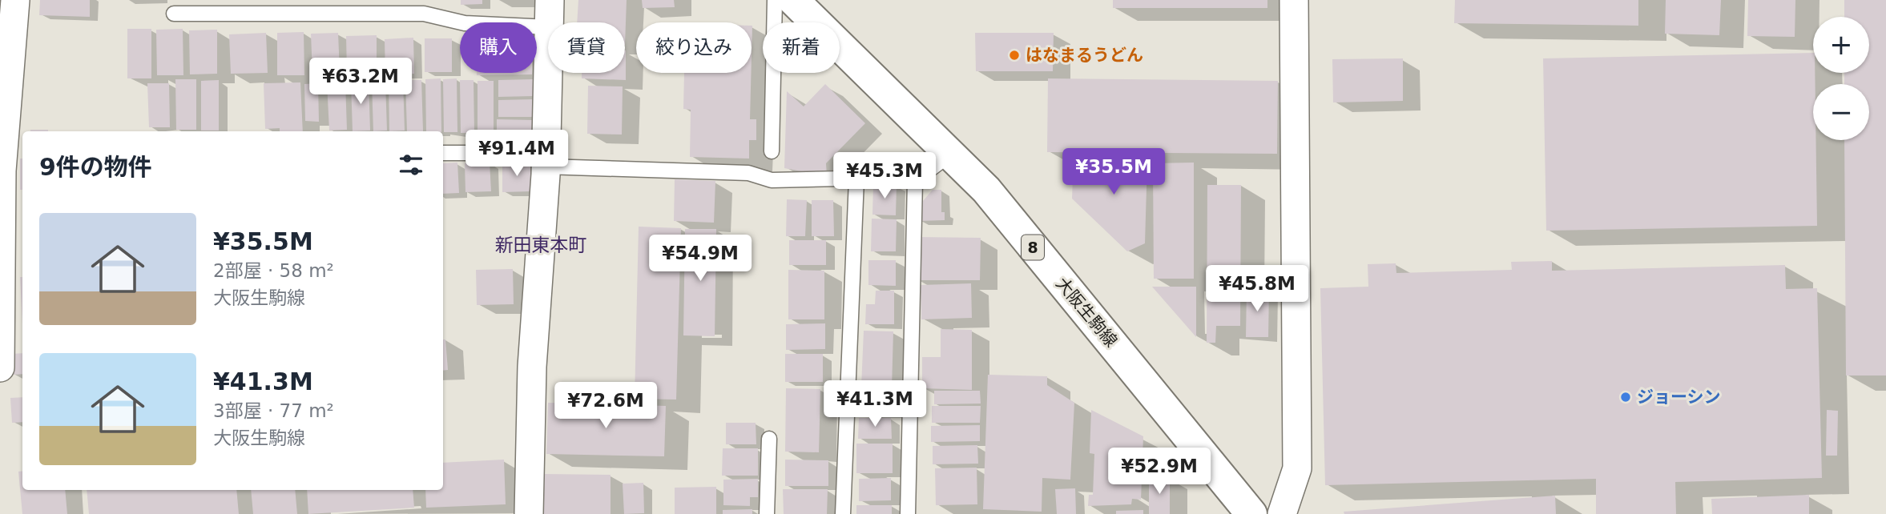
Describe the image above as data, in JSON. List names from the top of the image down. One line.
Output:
{"streets":{"main road":["8","大阪生駒線"]},"districts":["新田東本町"],"places":["はなまるうどん","ジョーシン"],"page":{"map_buttons":["+","−"],"chip":["購入","賃貸","絞り込み","新着"],"price":["¥63.2M","¥91.4M","¥35.5M","¥45.3M","¥54.9M","¥45.8M","¥41.3M","¥72.6M","¥52.9M"],"heading":"9件の物件","list":[{"name":"¥35.5M","note":"2部屋 · 58 m² · 大阪生駒線"},{"name":"¥41.3M","note":"3部屋 · 77 m² · 大阪生駒線"}]}}
